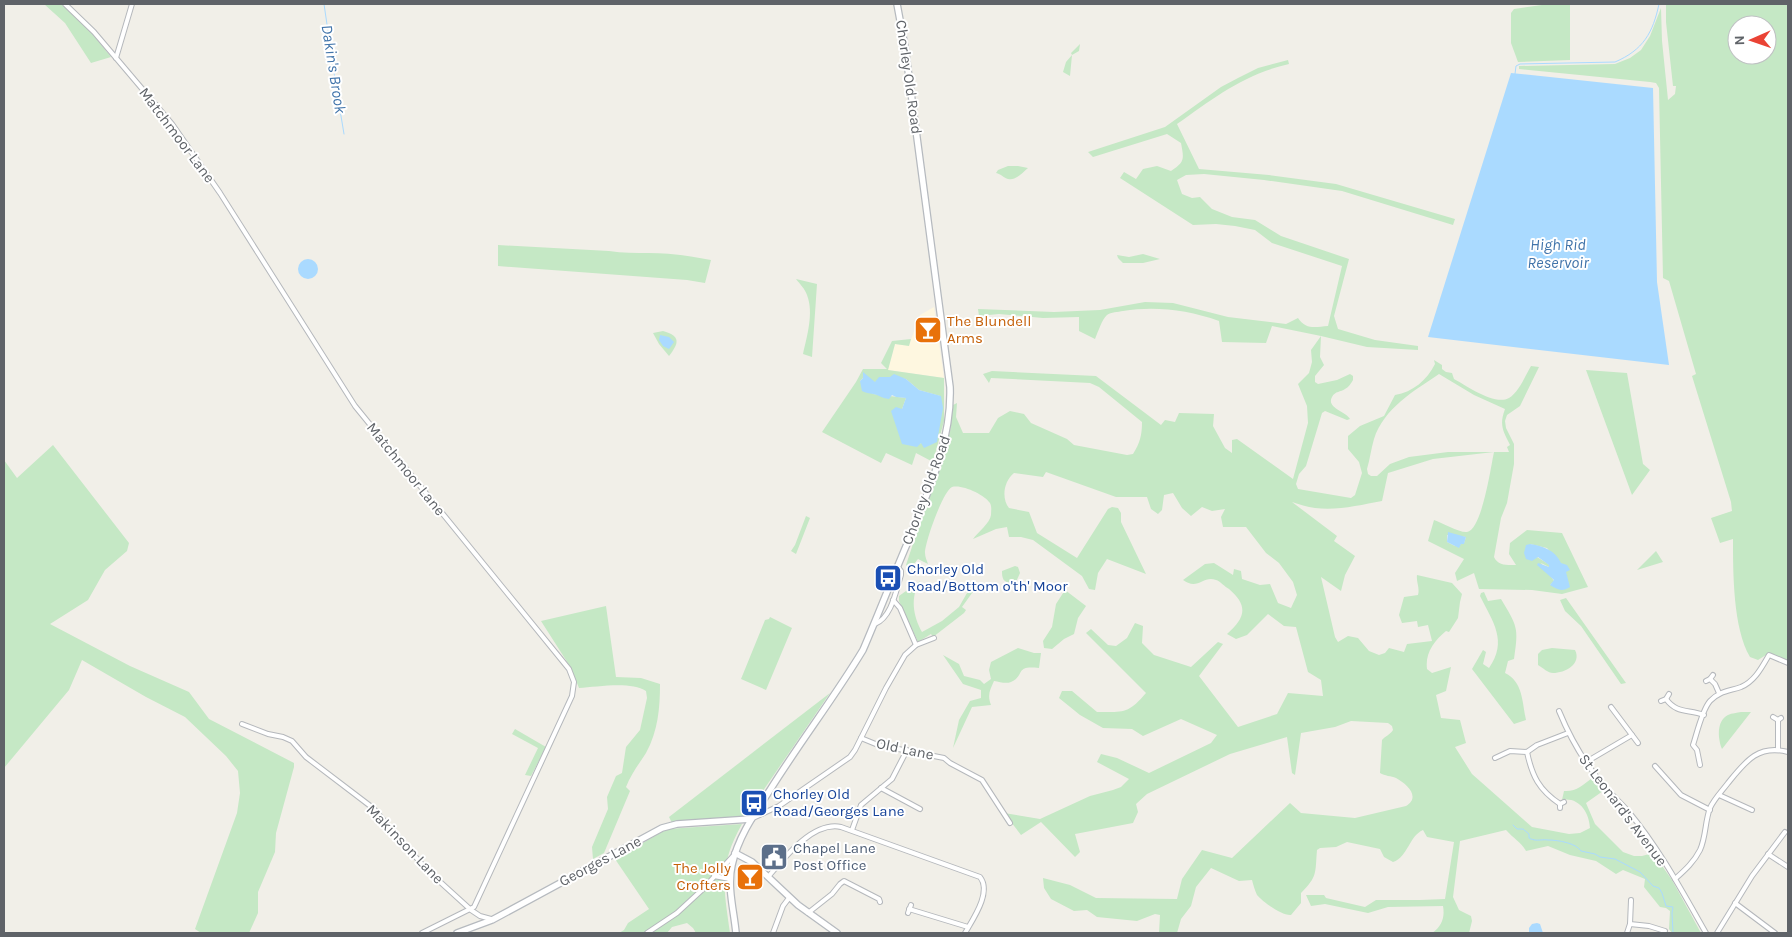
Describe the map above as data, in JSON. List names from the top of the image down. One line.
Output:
{"streets":{"main road":["Chorley Old Road","Georges Lane"],"street":["Matchmoor Lane","Old Lane","St Leonard's Avenue","Makinson Lane"]},"crossings":[["Chorley Old Road","Georges Lane"],["Matchmoor Lane","Makinson Lane"],["Makinson Lane","Georges Lane"]],"water":["Dakin's Brook","High Rid Reservoir"],"places":{"bar":["The Blundell Arms","The Jolly Crofters"],"bus stop":["Chorley Old Road/Bottom o'th' Moor","Chorley Old Road/Georges Lane"],"public building":["Chapel Lane Post Office"]},"north":"left"}
